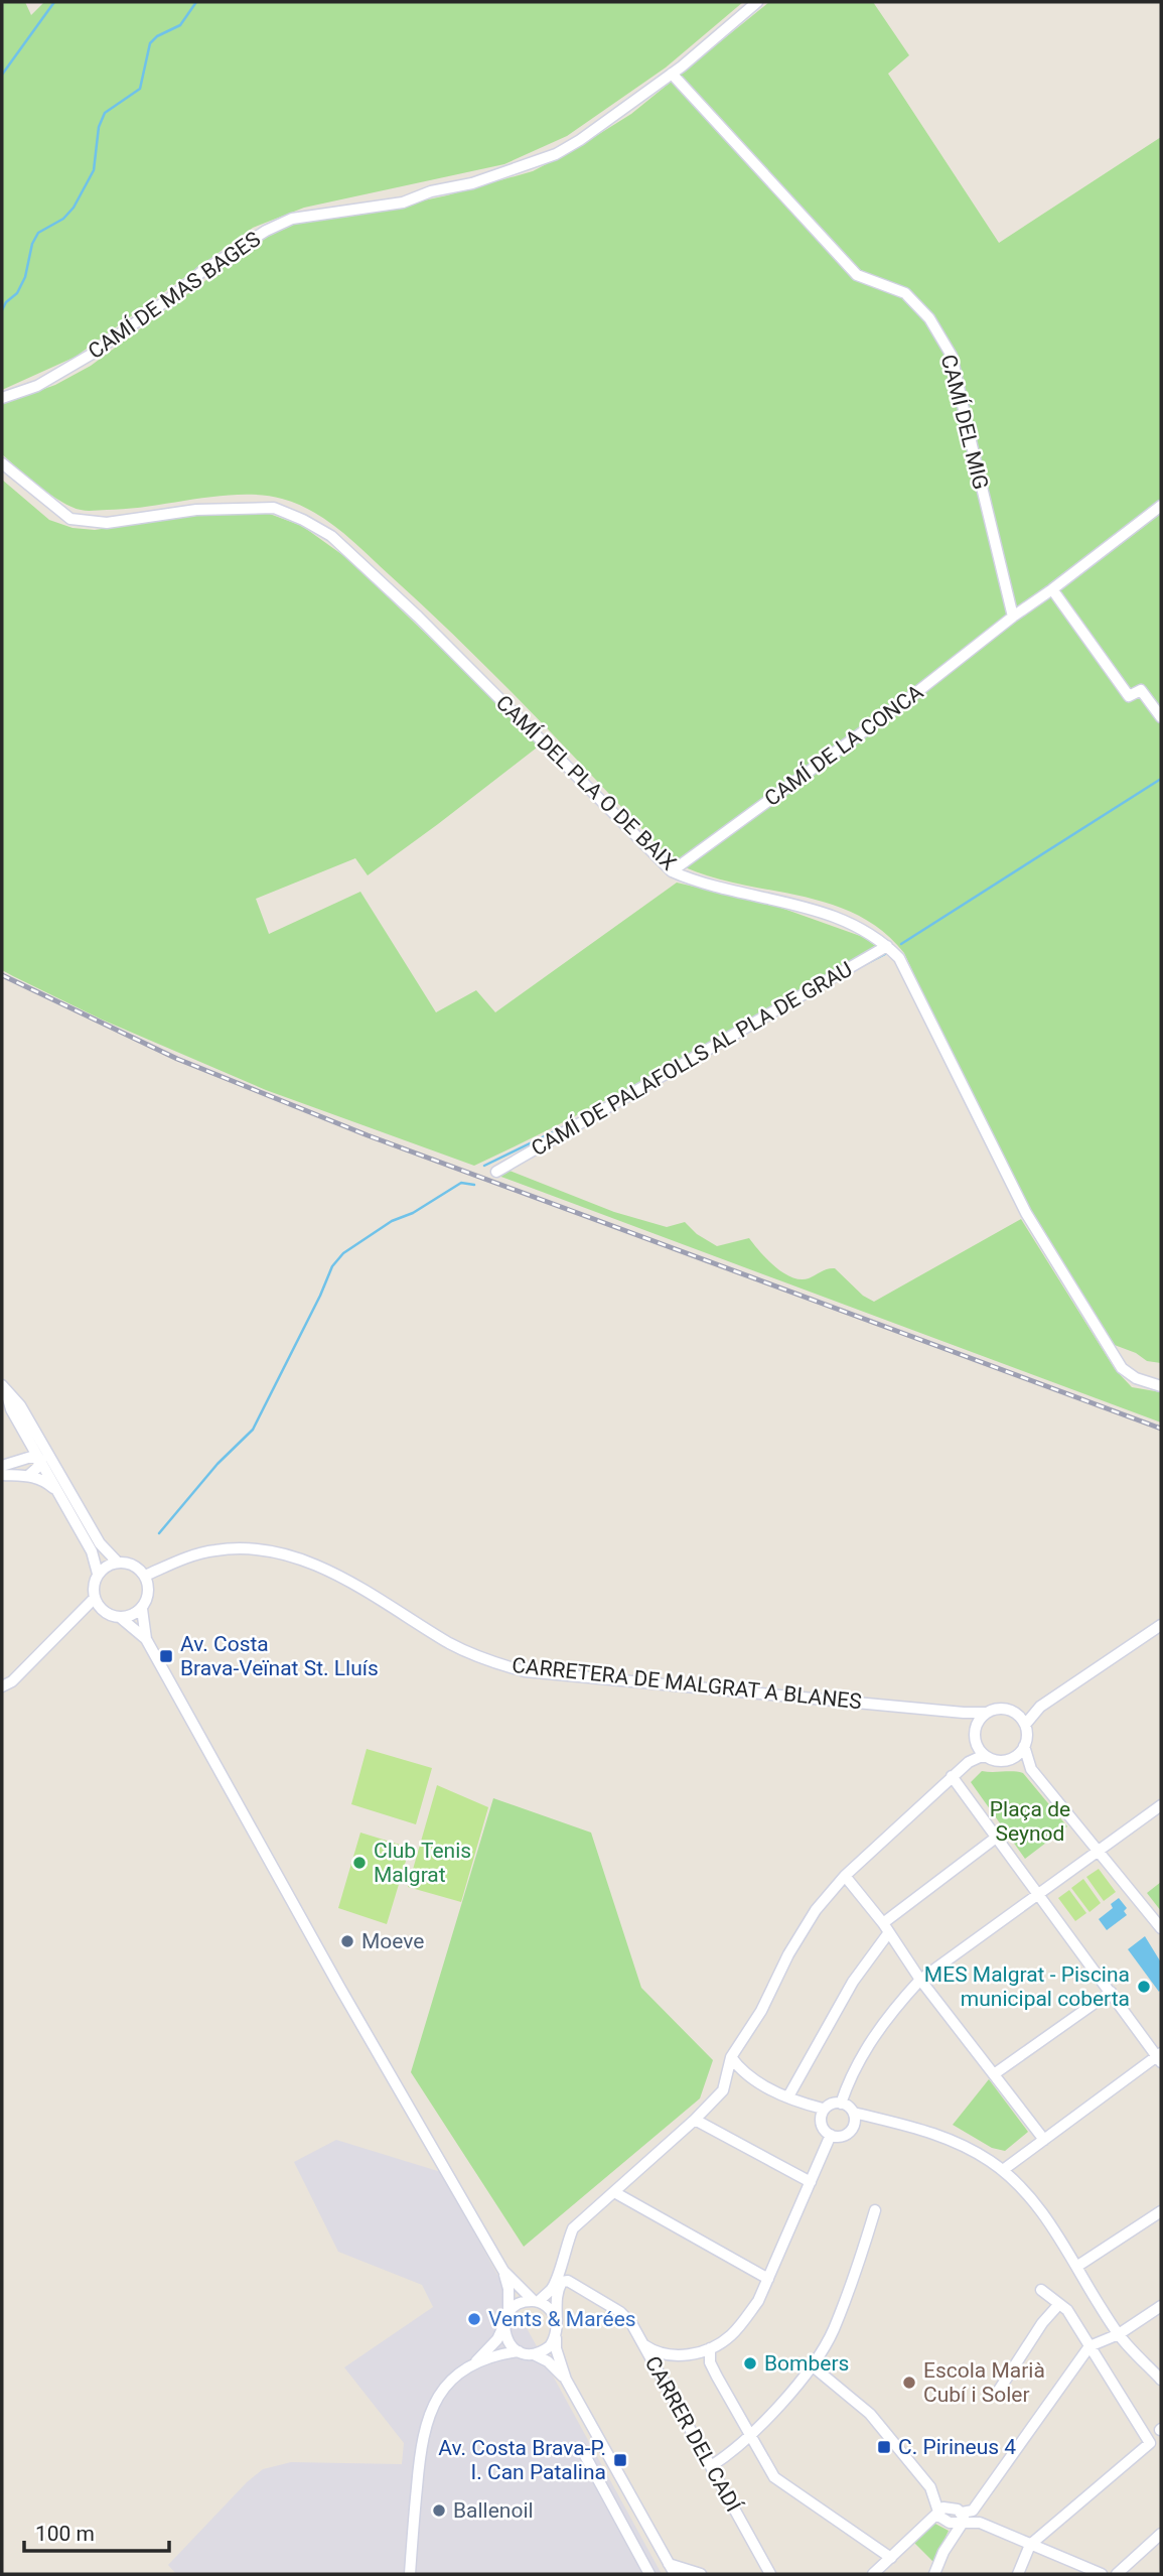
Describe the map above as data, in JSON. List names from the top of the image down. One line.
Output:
{"streets":{"street":["CAMÍ DE MAS BAGES","CAMÍ DEL MIG","CAMÍ DE LA CONCA","CAMÍ DEL PLA O DE BAIX","CAMÍ DE PALAFOLLS AL PLA DE GRAU","CARRETERA DE MALGRAT A BLANES","CARRER DEL CADÍ"]},"crossings":[["CAMÍ DE MAS BAGES","CAMÍ DEL MIG"],["CAMÍ DEL MIG","CAMÍ DE LA CONCA"],["CAMÍ DE LA CONCA","CAMÍ DEL PLA O DE BAIX"],["CAMÍ DEL PLA O DE BAIX","CAMÍ DE PALAFOLLS AL PLA DE GRAU"]],"parks":["Plaça de Seynod"],"places":{"transit":["Av. Costa Brava-Veïnat St. Lluís","C. Pirineus 4","Av. Costa Brava-P. I. Can Patalina"],"other":["Club Tenis Malgrat","Moeve","MES Malgrat - Piscina municipal coberta","Vents & Marées","Bombers","Escola Marià Cubí i Soler","Ballenoil"]},"scale_bar":"100 m"}
